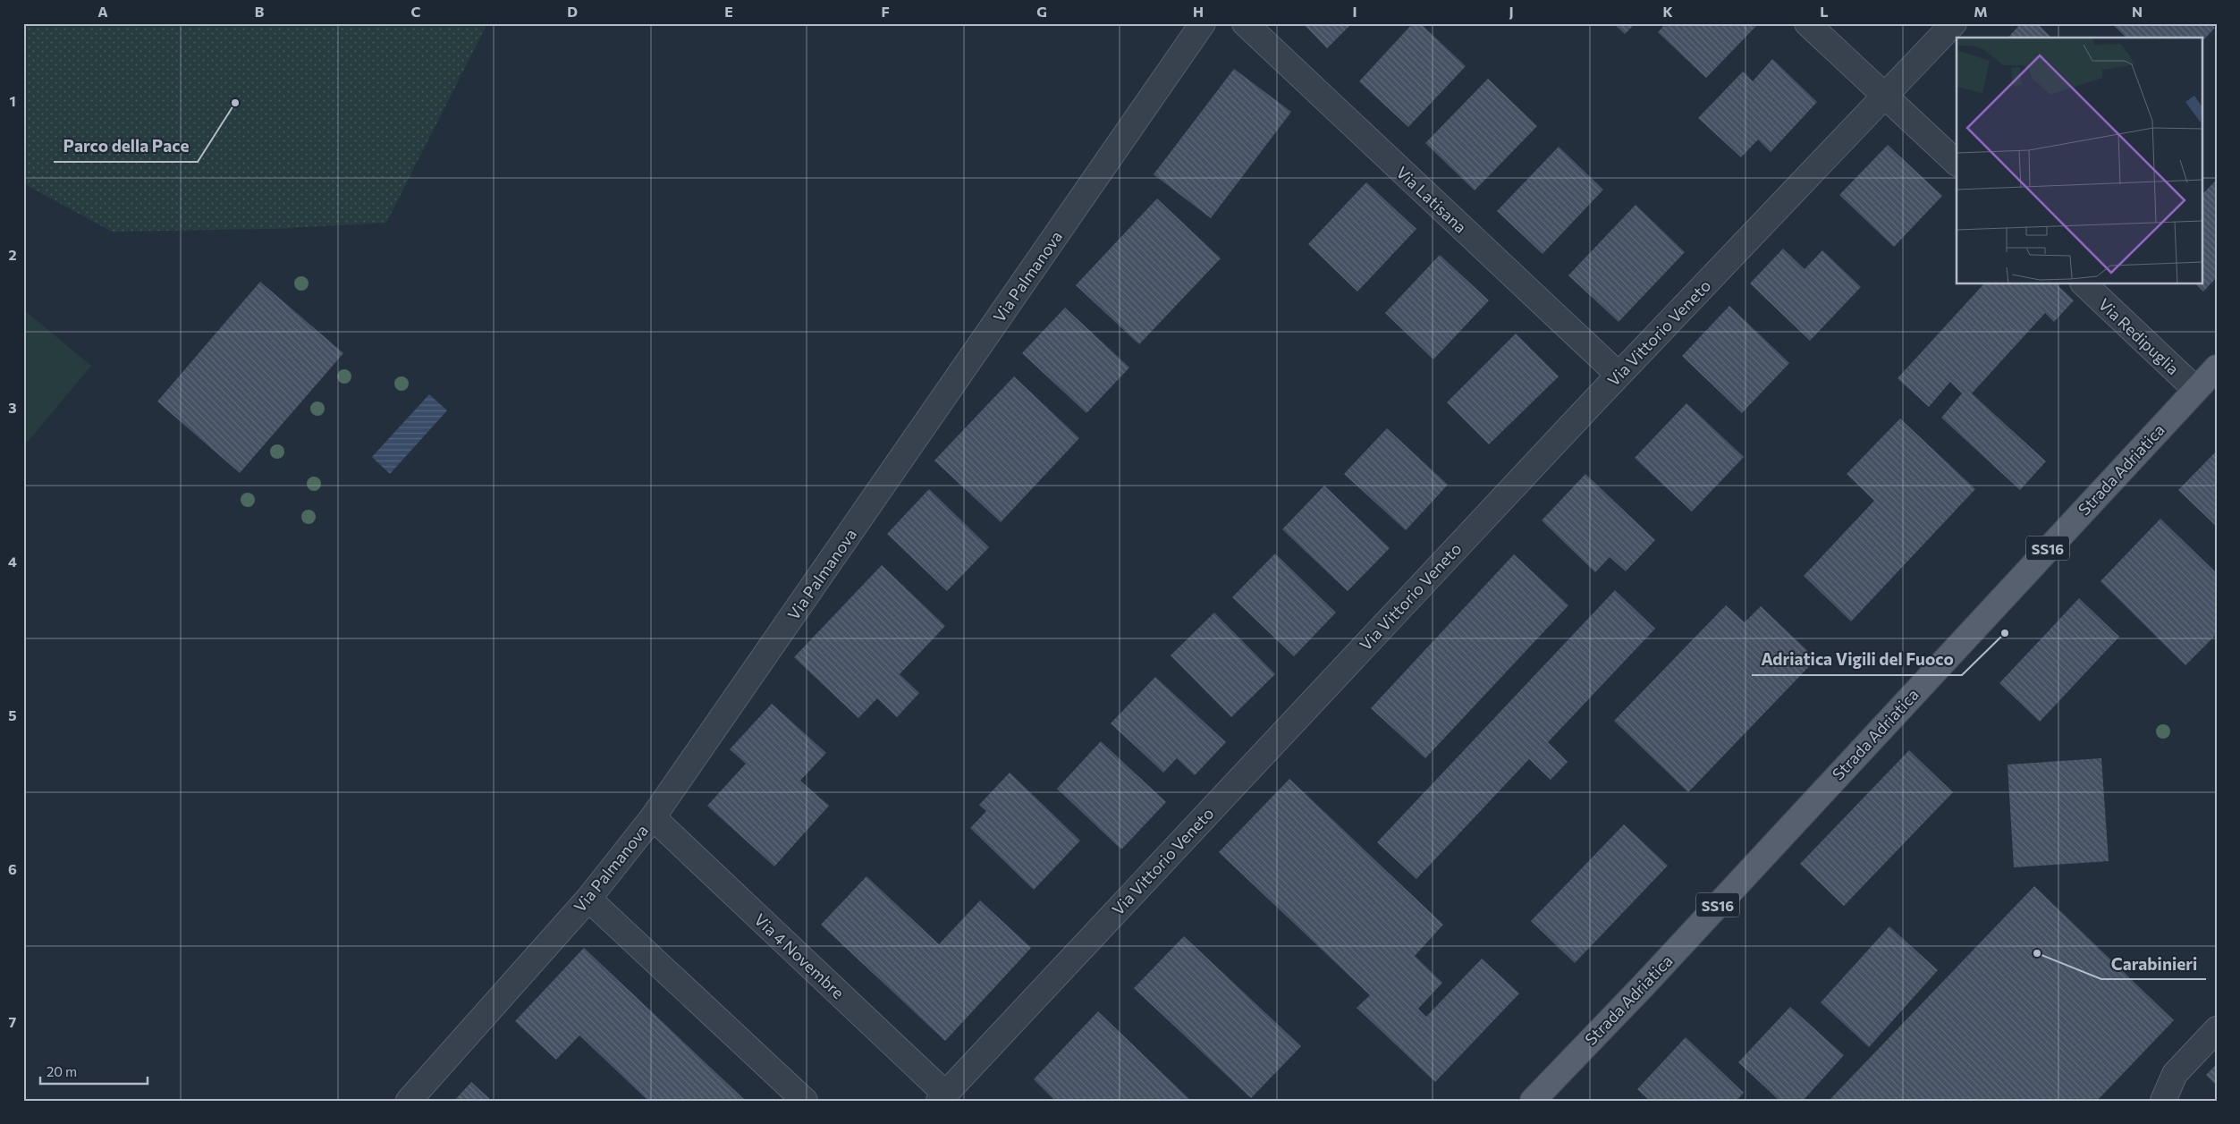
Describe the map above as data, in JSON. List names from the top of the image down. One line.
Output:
{"streets":{"main road":["Strada Adriatica","SS16"],"street":["Via Latisana","Via Palmanova","Via Vittorio Veneto","Via Redipuglia","Via 4 Novembre"]},"crossings":[["Via Latisana","Via Vittorio Veneto"],["Via Palmanova","Via 4 Novembre"],["Via Vittorio Veneto","Via 4 Novembre"],["Via Redipuglia","Strada Adriatica"]],"places":["Parco della Pace","Adriatica Vigili del Fuoco","Carabinieri"],"scale_bar":"20 m","grid":{"columns":["A","B","C","D","E","F","G","H","I","J","K","L","M","N"],"rows":["1","2","3","4","5","6","7"]}}
